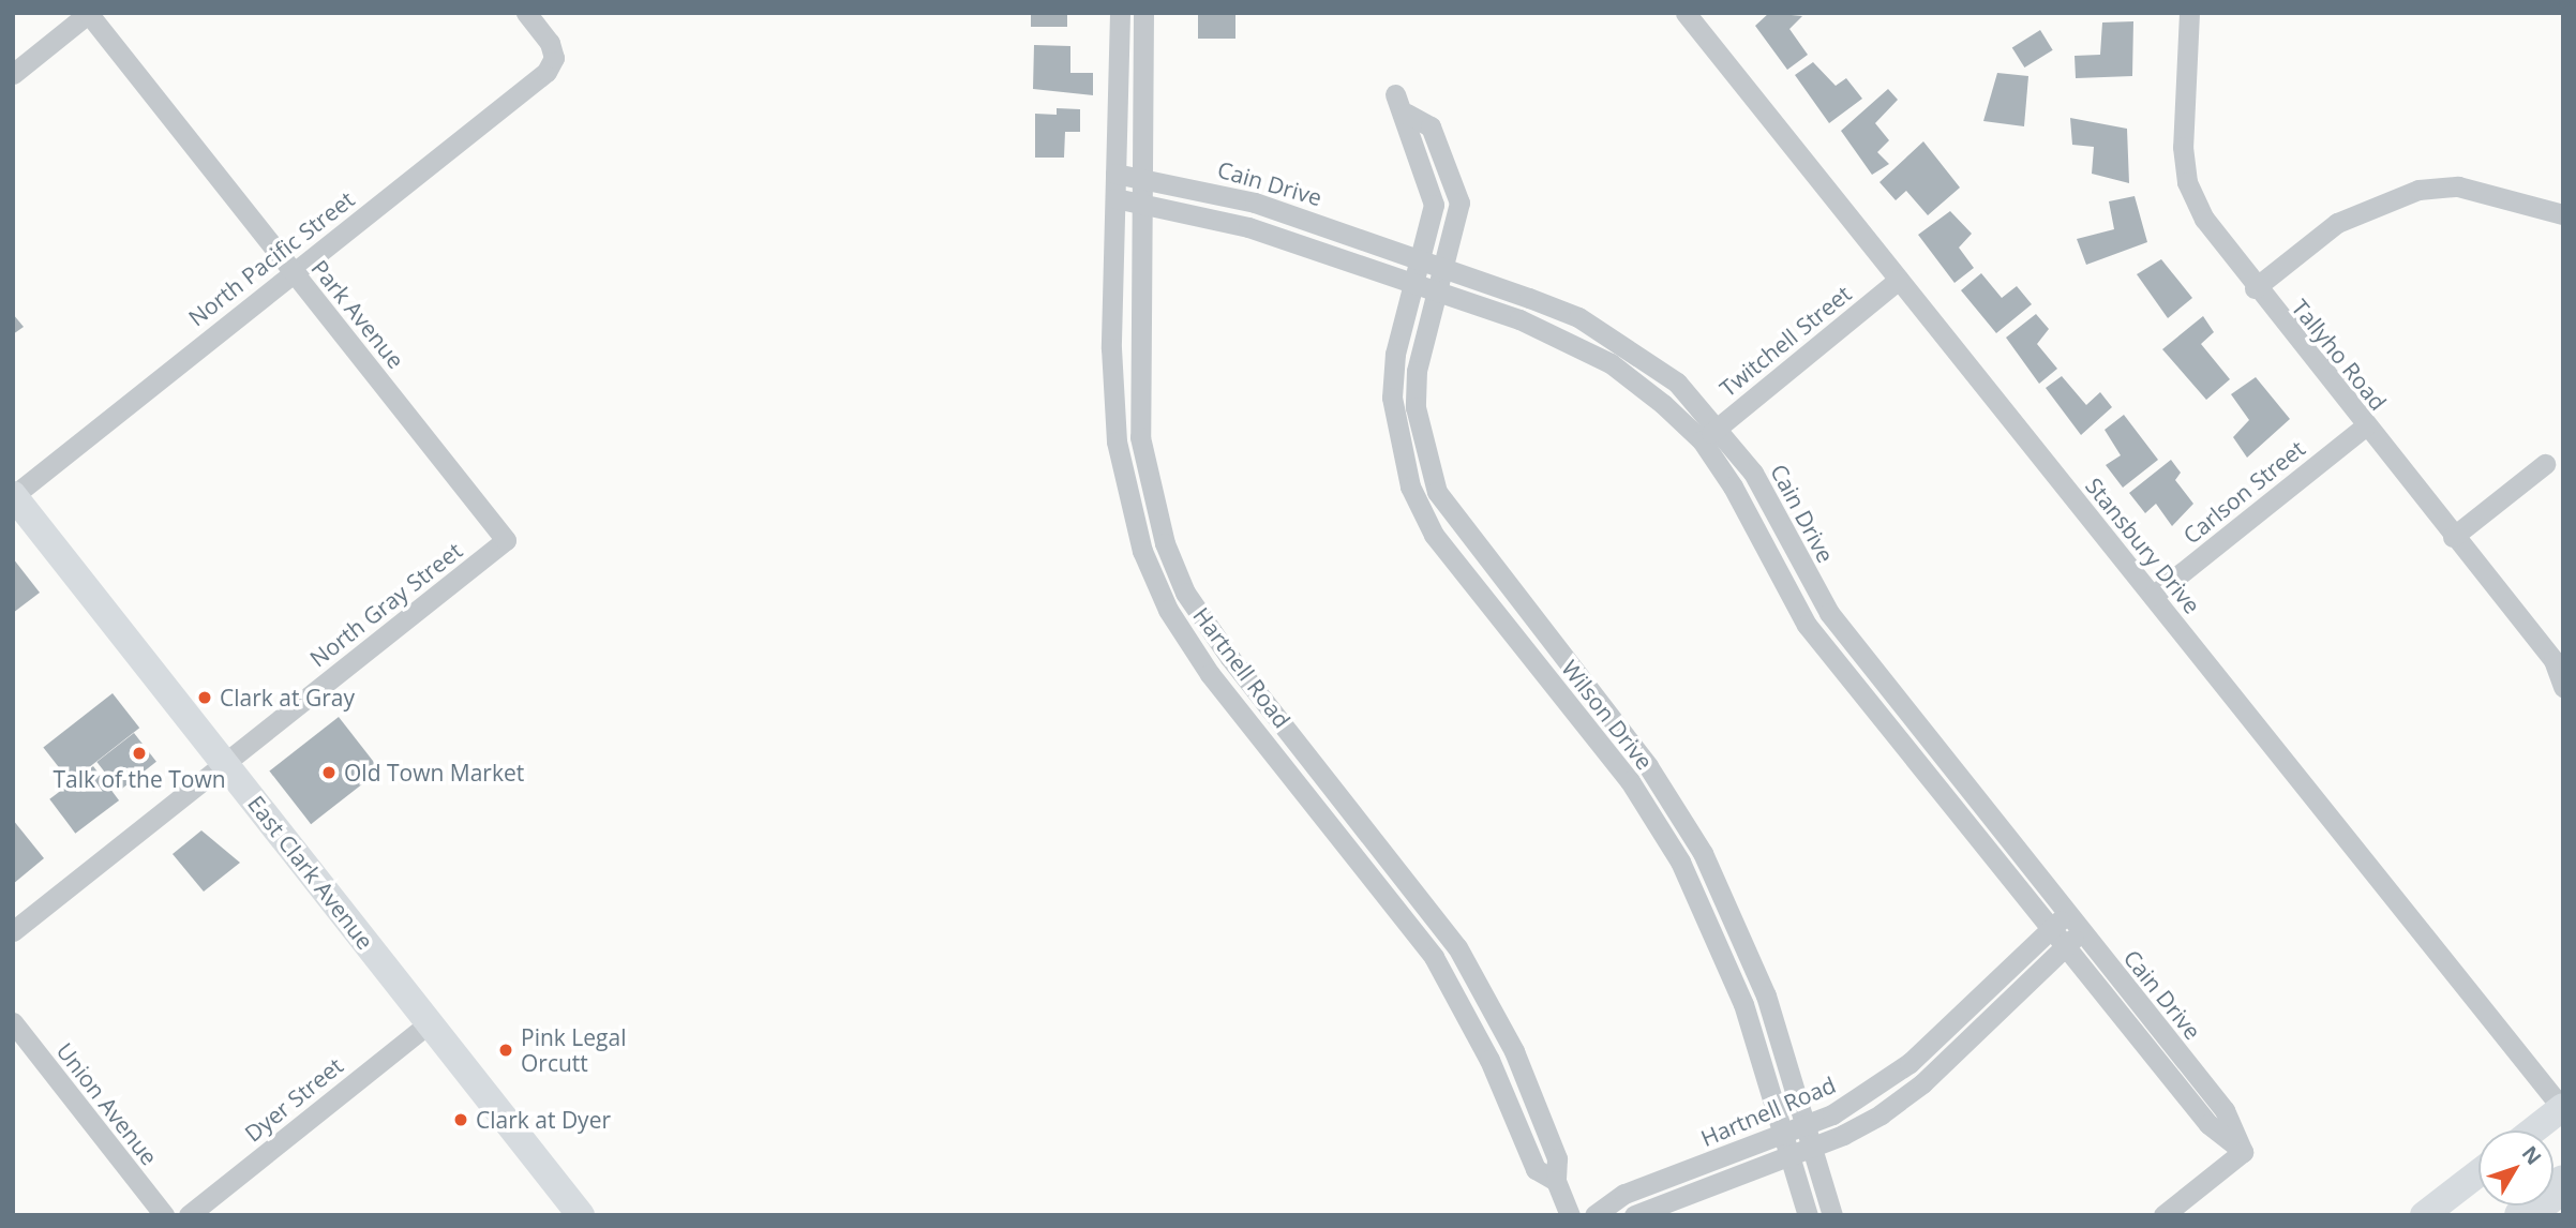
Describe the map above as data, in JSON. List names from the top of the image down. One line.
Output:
{"streets":{"main road":["East Clark Avenue"],"street":["Cain Drive","North Pacific Street","Park Avenue","Twitchell Street","Tallyho Road","Carlson Street","Stansbury Drive","North Gray Street","Hartnell Road","Wilson Drive","Dyer Street","Union Avenue"]},"crossings":[["Cain Drive","Twitchell Street"],["Cain Drive","Hartnell Road"],["Cain Drive","Wilson Drive"],["North Pacific Street","Park Avenue"],["North Pacific Street","East Clark Avenue"],["Park Avenue","North Gray Street"],["Twitchell Street","Stansbury Drive"],["Tallyho Road","Carlson Street"],["Carlson Street","Stansbury Drive"],["North Gray Street","East Clark Avenue"],["Hartnell Road","Wilson Drive"],["East Clark Avenue","Dyer Street"]],"places":["Clark at Gray","Talk of the Town","Old Town Market","Pink Legal Orcutt","Clark at Dyer"],"north":"top right"}
